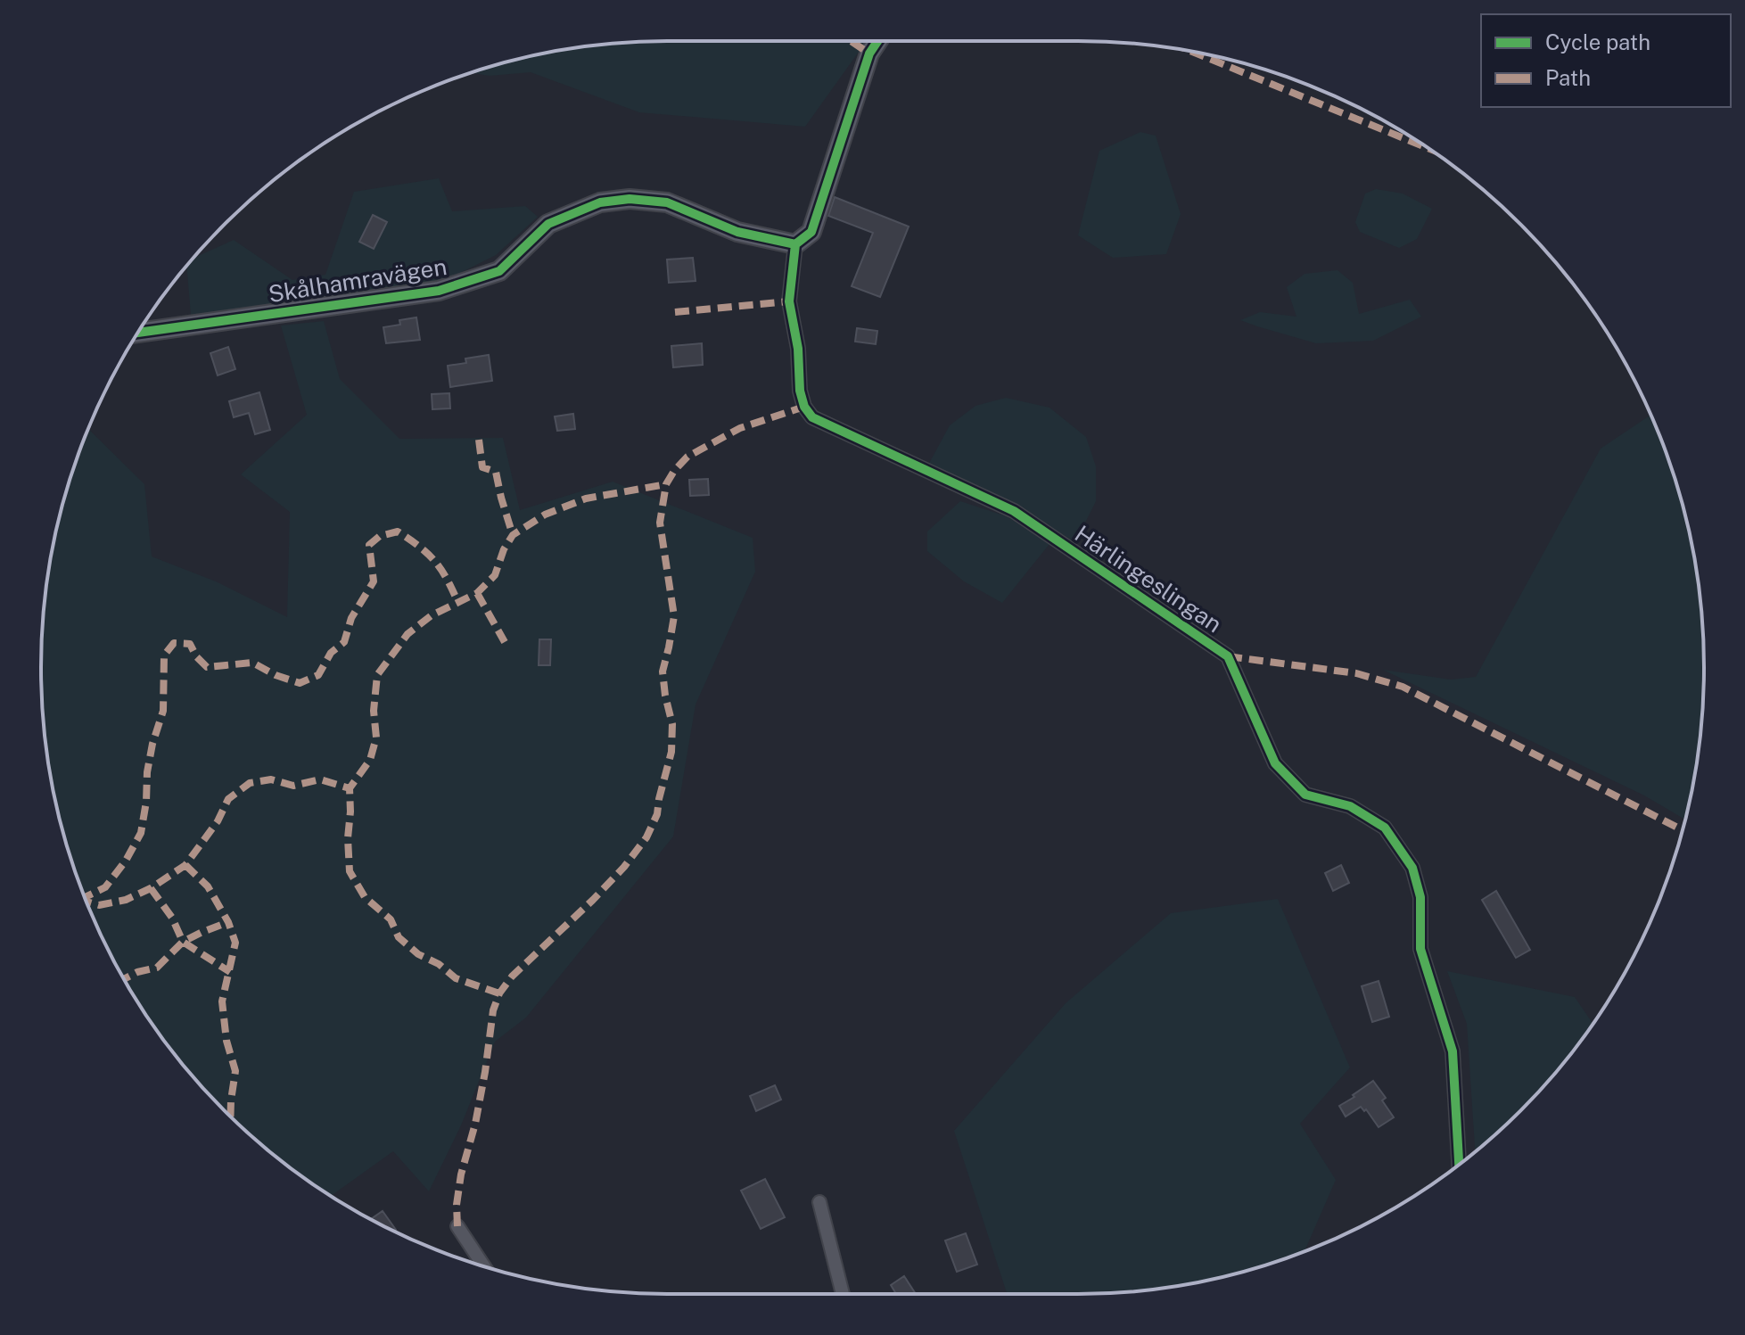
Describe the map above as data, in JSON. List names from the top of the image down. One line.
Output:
{"streets":{"street":["Skålhamravägen","Härlingeslingan"]},"crossings":[["Skålhamravägen","Härlingeslingan"]],"legend":["Cycle path","Path"]}
